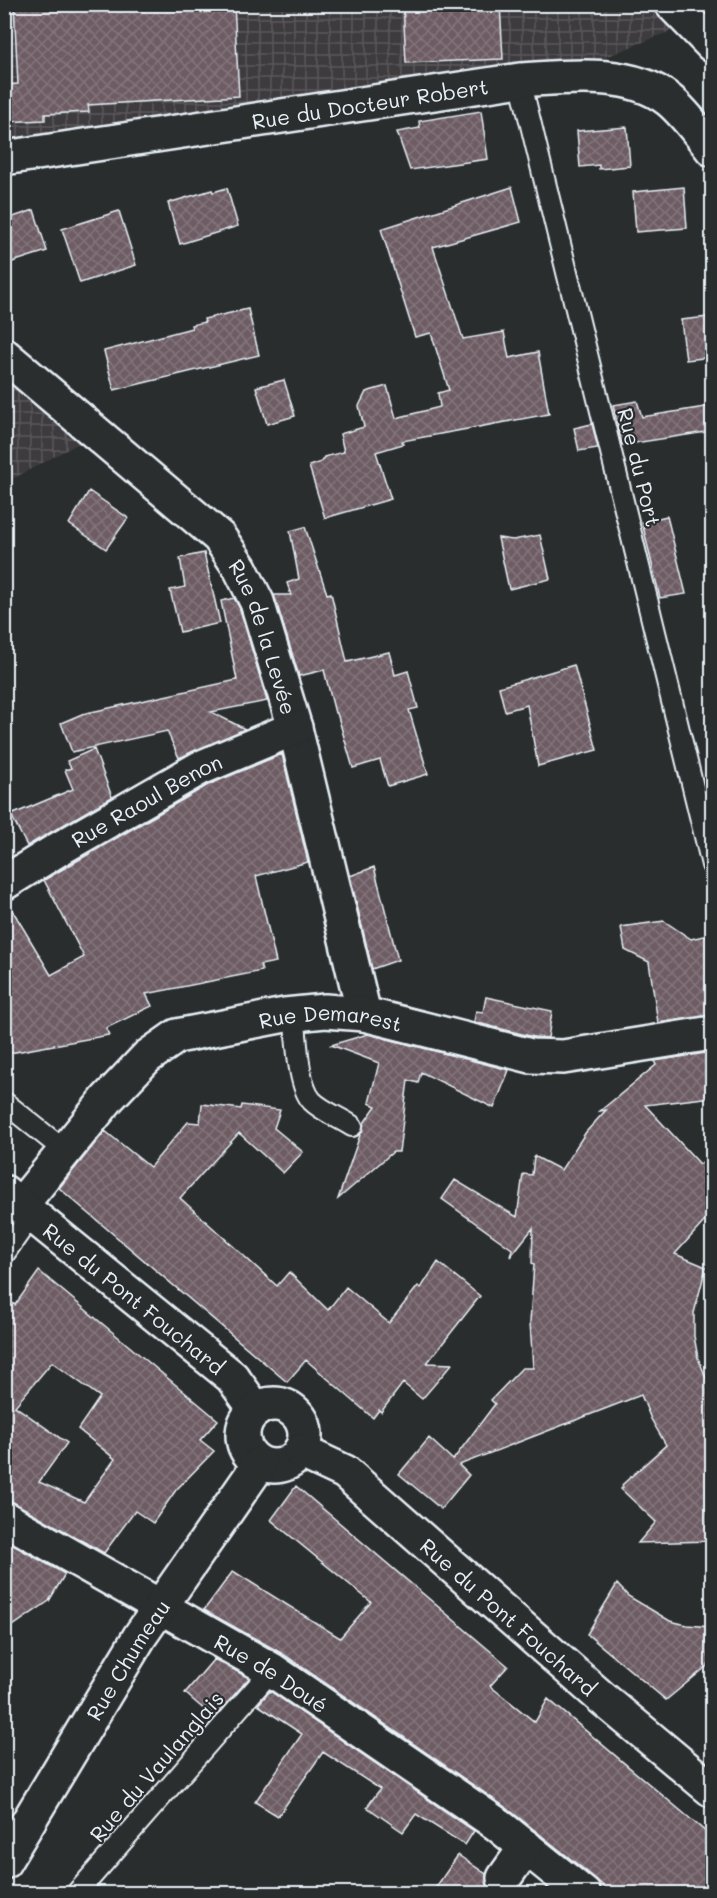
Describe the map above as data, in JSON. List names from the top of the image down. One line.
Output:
{"streets":{"street":["Rue du Docteur Robert","Rue de la Levée","Rue Raoul Benon","Rue Demarest","Rue du Pont Fouchard","Rue Chumeau","Rue de Doué"],"lane":["Rue du Port","Rue du Vaulanglais"]},"crossings":[["Rue du Docteur Robert","Rue du Port"],["Rue de la Levée","Rue Raoul Benon"],["Rue de la Levée","Rue Demarest"],["Rue Demarest","Rue du Pont Fouchard"],["Rue du Pont Fouchard","Rue Chumeau"],["Rue Chumeau","Rue de Doué"],["Rue de Doué","Rue du Vaulanglais"]]}
